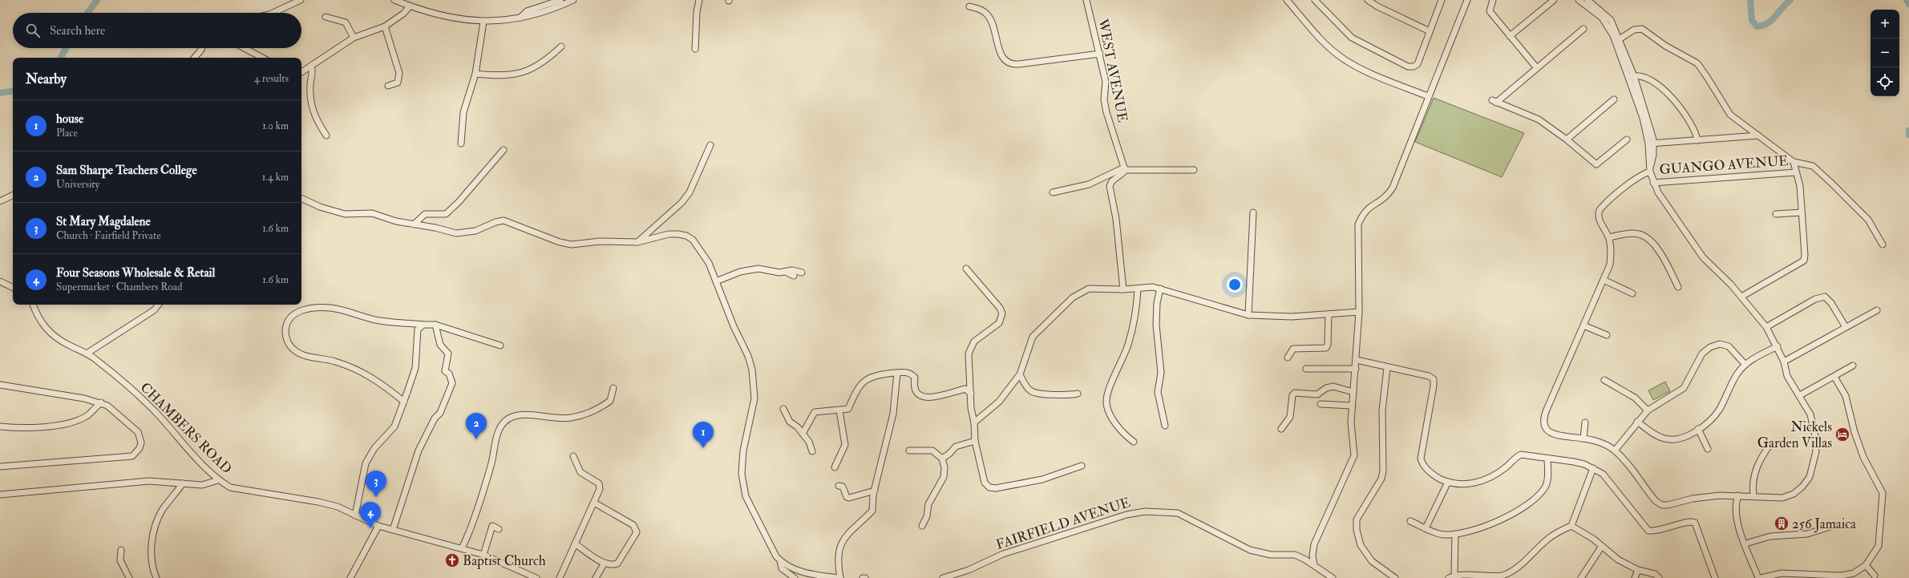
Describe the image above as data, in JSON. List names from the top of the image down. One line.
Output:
{"streets":{"street":["WEST AVENUE","GUANGO AVENUE","CHAMBERS ROAD","FAIRFIELD AVENUE"]},"places":{"hotel":["Nickels Garden Villas"],"building":["256 Jamaica"],"church":["Baptist Church"]},"page":{"map_buttons":["+","−"],"search":"Search here","heading":["Nearby","4 results"],"list":[{"mark":"1","name":"house","note":"Place","value":"1.0 km"},{"mark":"2","name":"Sam Sharpe Teachers College","note":"University","value":"1.4 km"},{"mark":"3","name":"St Mary Magdalene","note":"Church · Fairfield Private","value":"1.6 km"},{"mark":"4","name":"Four Seasons Wholesale & Retail","note":"Supermarket · Chambers Road","value":"1.6 km"}],"pins":["2","1","3","4"]}}
